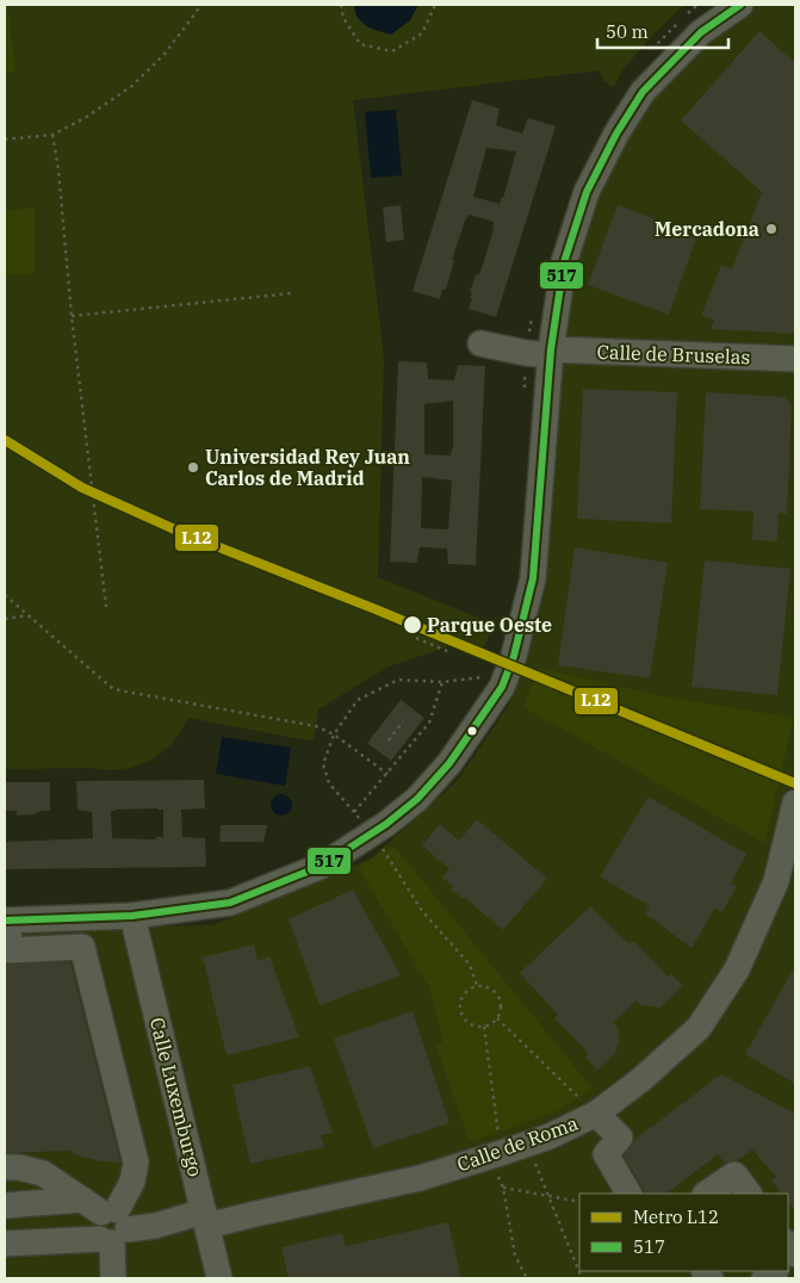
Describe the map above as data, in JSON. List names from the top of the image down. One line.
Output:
{"streets":{"street":["Calle de Bruselas","Calle Luxemburgo","Calle de Roma"]},"crossings":[["Calle Luxemburgo","Calle de Roma"]],"places":["Mercadona","Universidad Rey Juan Carlos de Madrid","Parque Oeste"],"lines":["transit line 517","metro line L12"],"legend":["Metro L12","517"],"scale_bar":"50 m"}
